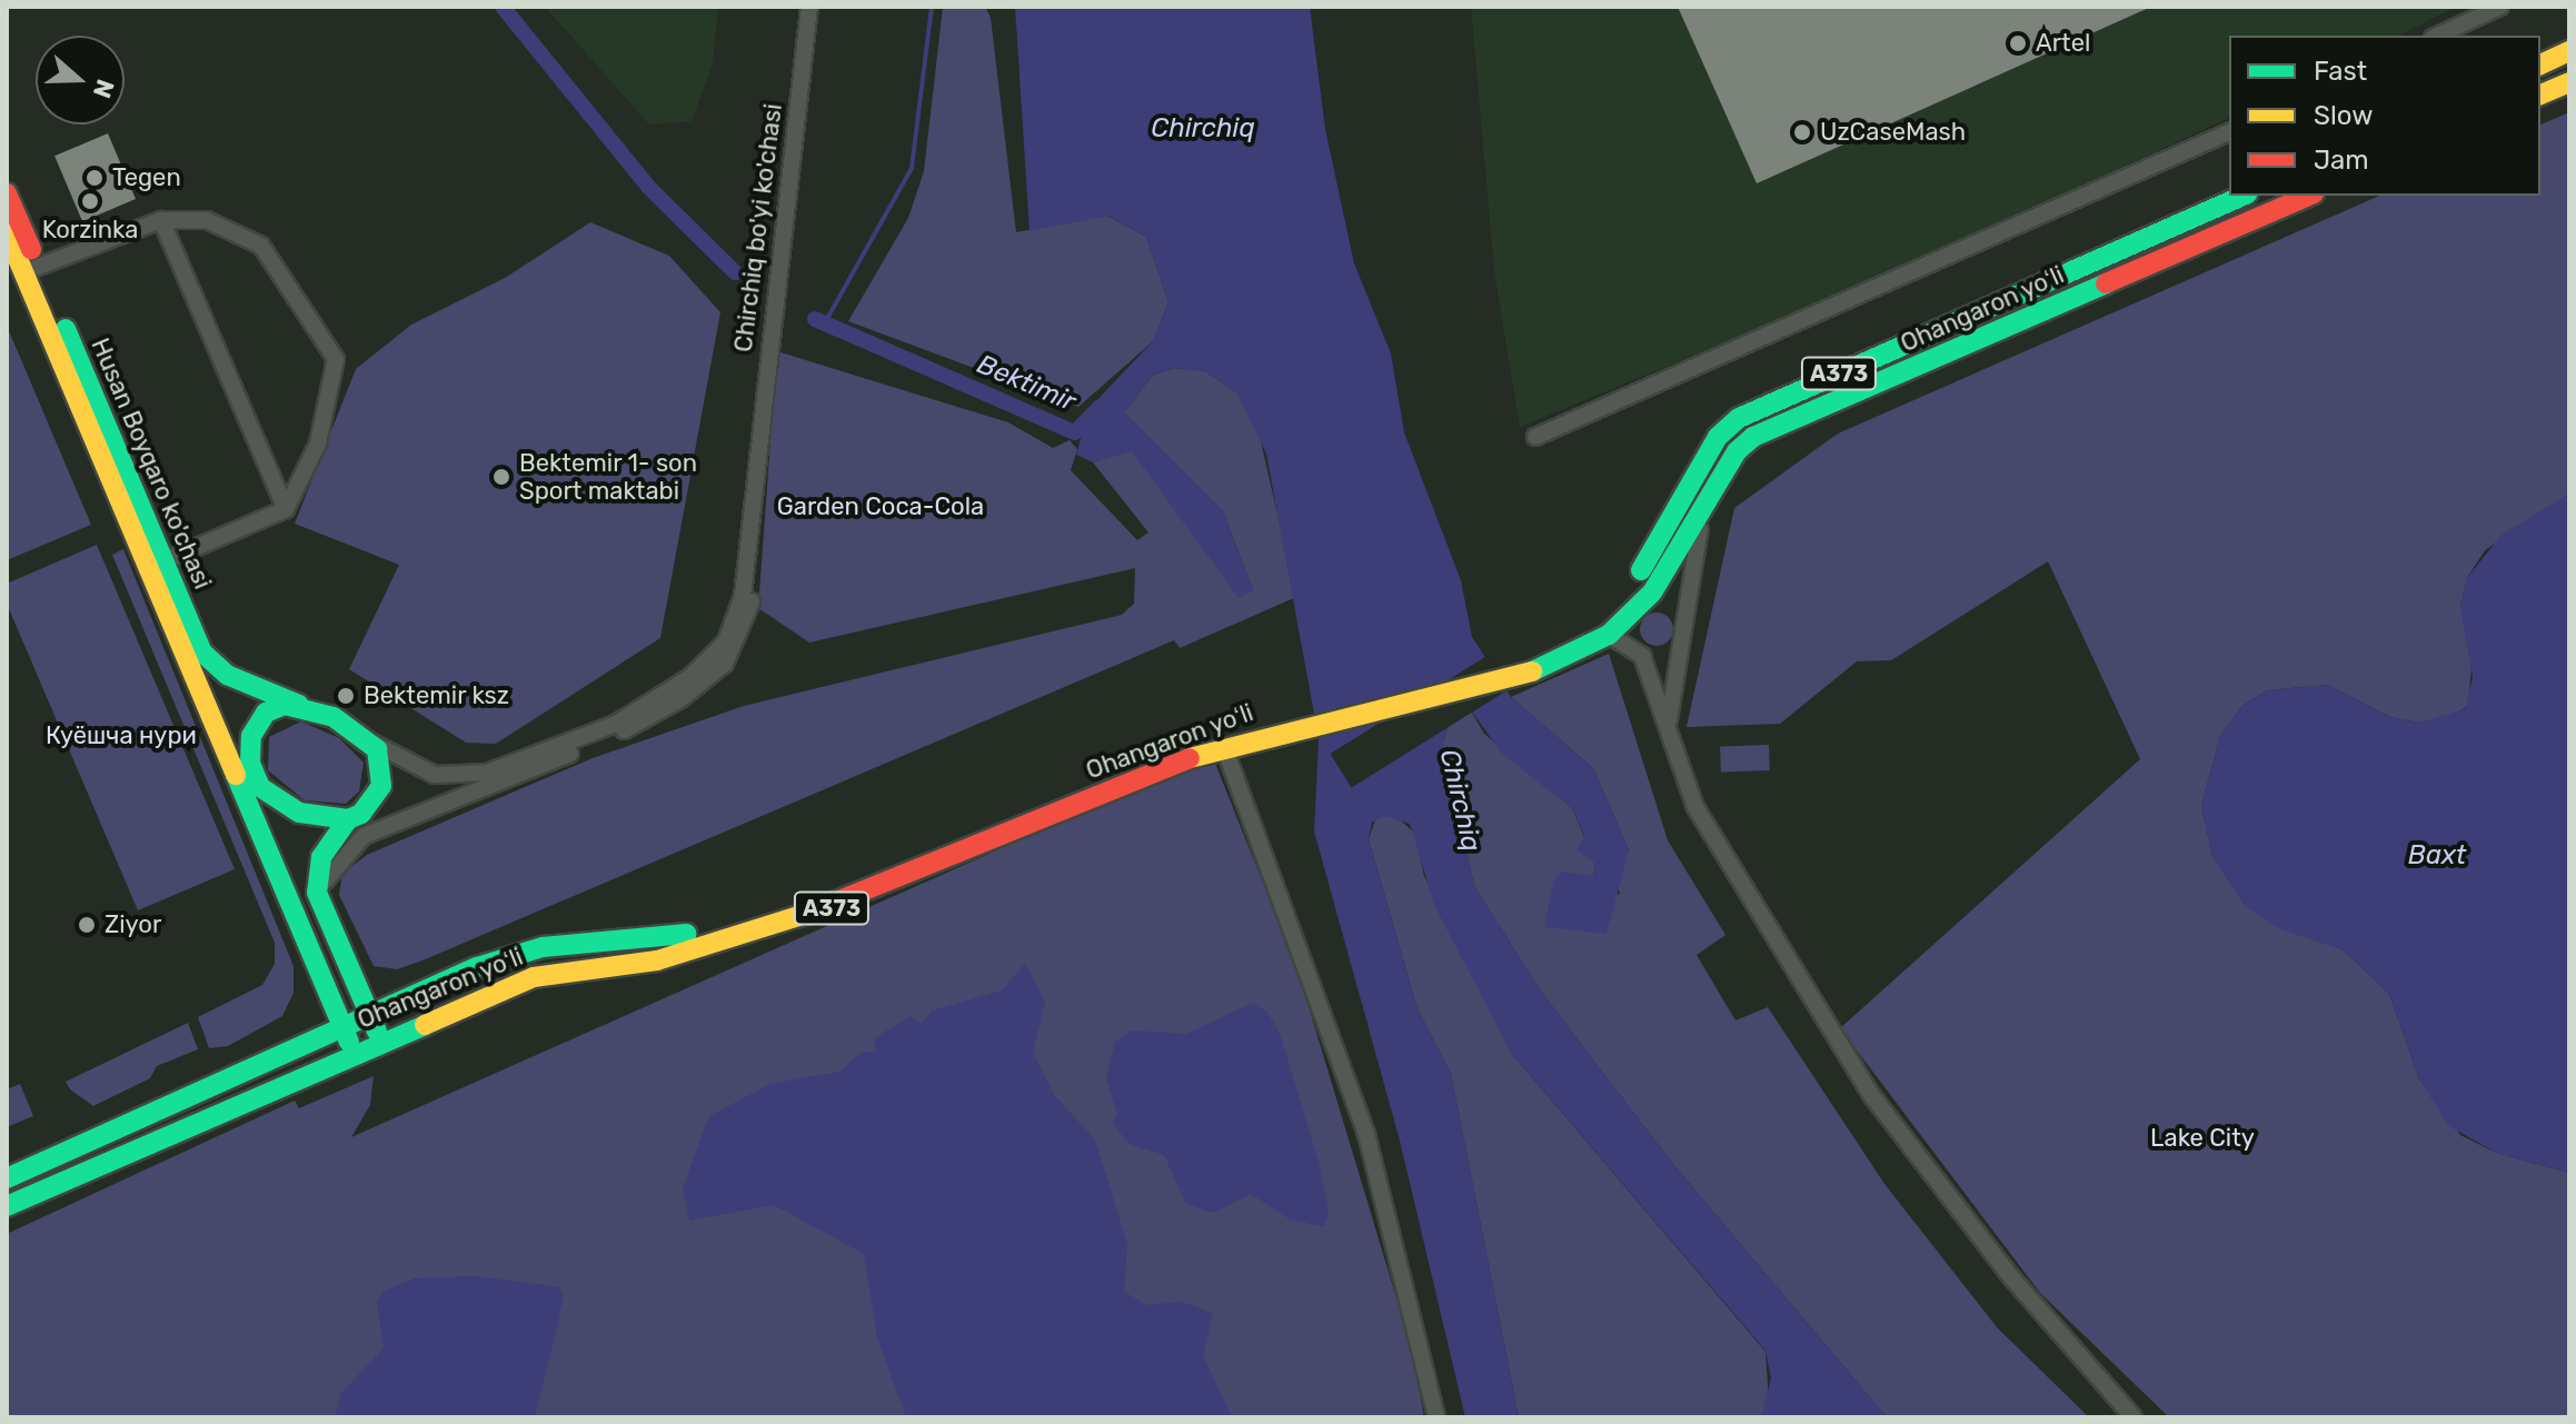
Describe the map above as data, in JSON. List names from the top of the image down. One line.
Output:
{"streets":{"main road":["Ohangaron yoʻli","A373","Husan Boyqaro ko'chasi"],"street":["Chirchiq bo'yi ko'chasi"]},"crossings":[["Chirchiq bo'yi ko'chasi","Husan Boyqaro ko'chasi"],["Ohangaron yoʻli","Husan Boyqaro ko'chasi"]],"water":["Chirchiq","Bektimir","Baхt"],"parks":["Garden Coca-Cola","Куёшча нури","Lake City"],"places":["Artel","UzCaseMash","Tegen","Korzinka","Bektemir 1- son Sport maktabi","Bektemir ksz","Ziyor"],"legend":["Fast","Slow","Jam"],"north":"right"}
